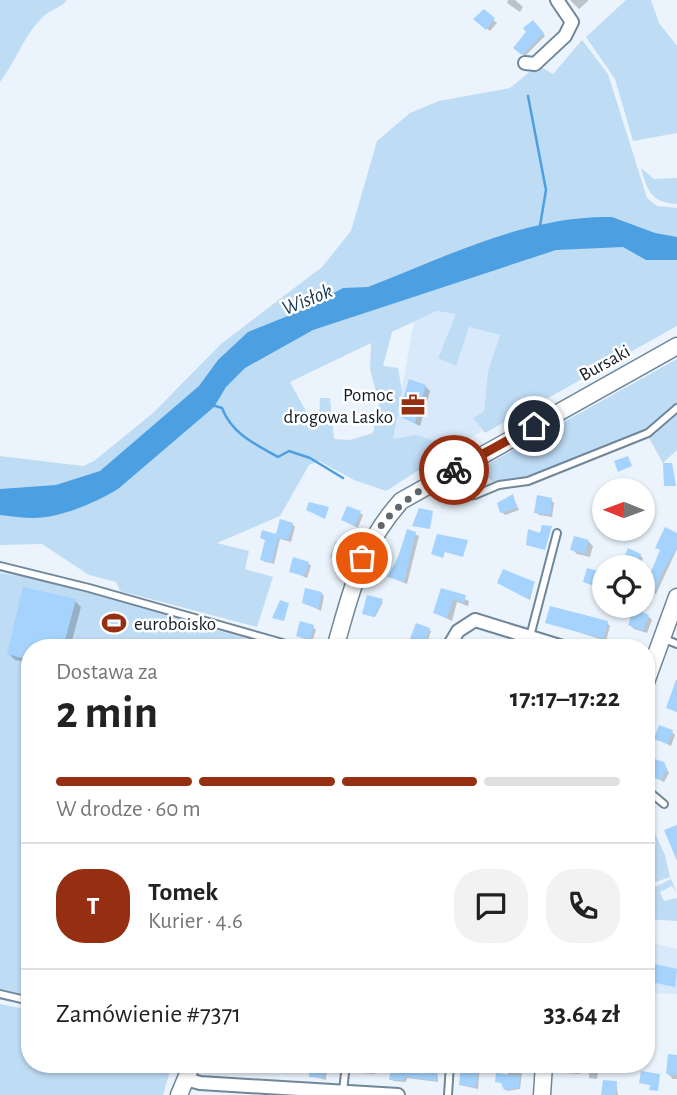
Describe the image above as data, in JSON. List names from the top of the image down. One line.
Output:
{"streets":{"street":["Bursaki"]},"water":["Wisłok"],"places":{"office":["Pomoc drogowa Lasko"],"sports":["euroboisko"]},"north":"left","page":{"heading":["2 min","Dostawa za","17:17–17:22"],"panel":["Tomek","Kurier · 4.6","Zamówienie #7371","33.64 zł"],"bar":"W drodze · 60 m","round":"T"}}
